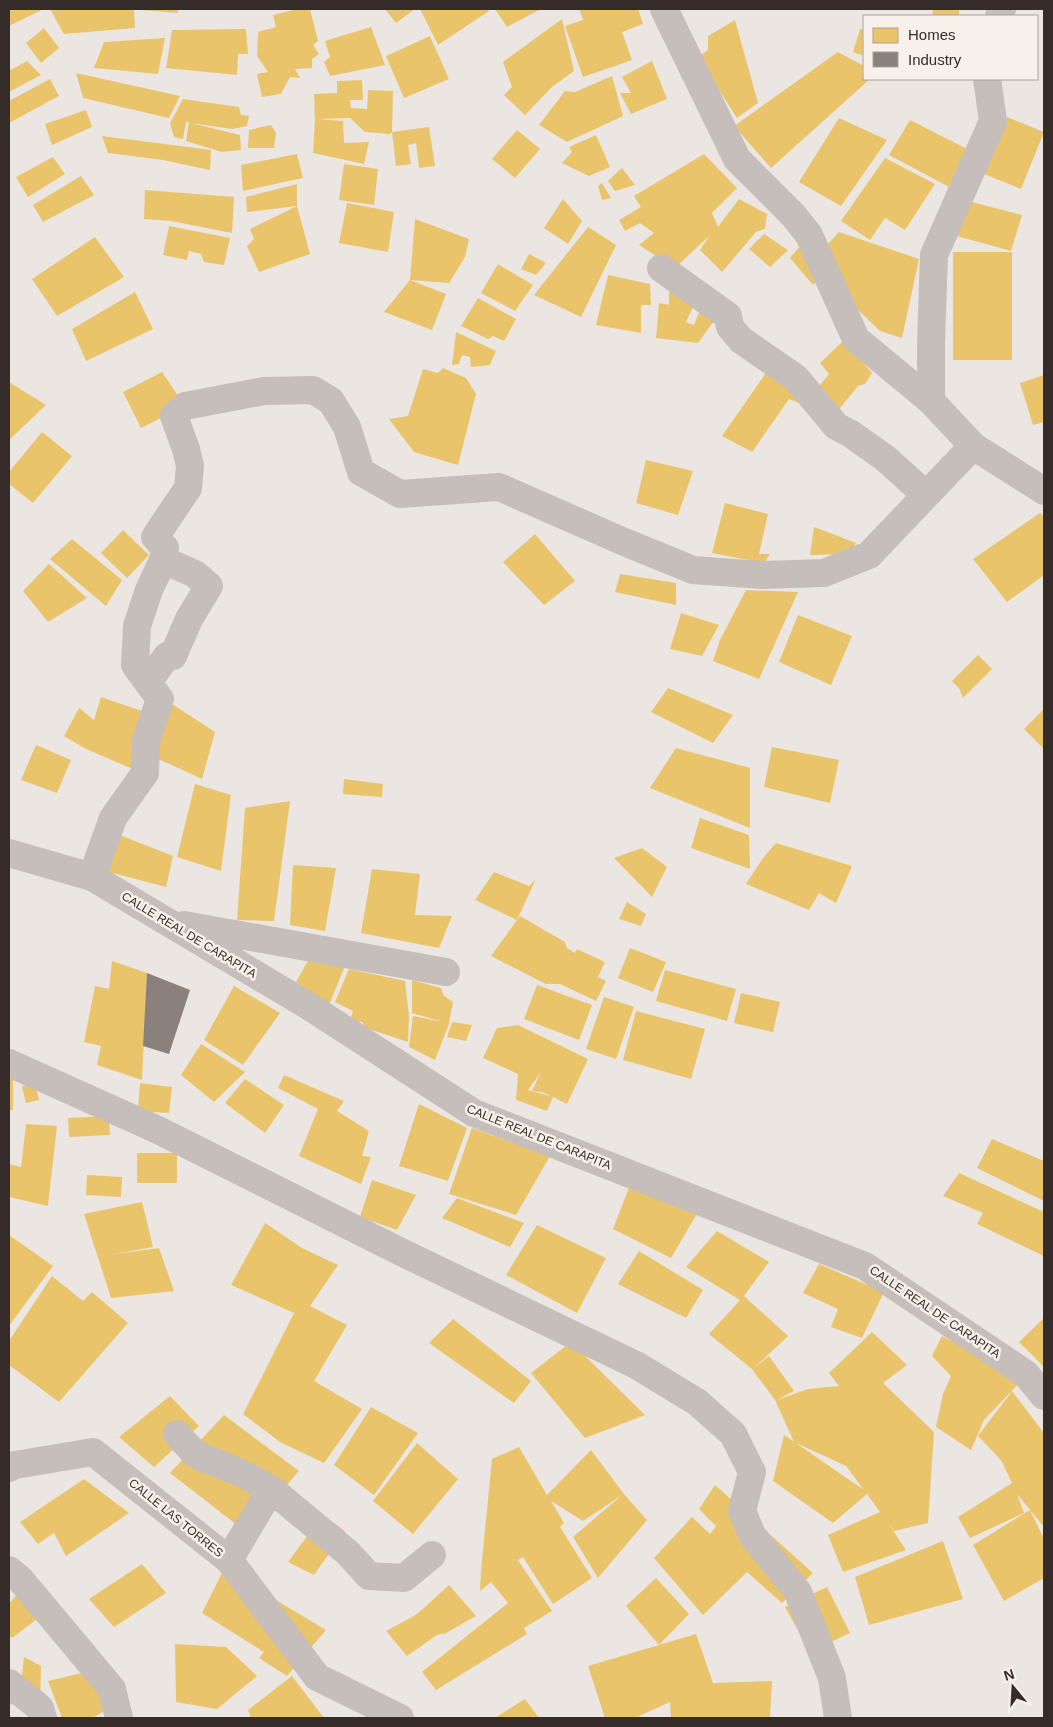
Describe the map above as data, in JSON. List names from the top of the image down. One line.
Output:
{"streets":{"street":["CALLE REAL DE CARAPITA","CALLE LAS TORRES"]},"legend":["Homes","Industry"],"north":"top"}
